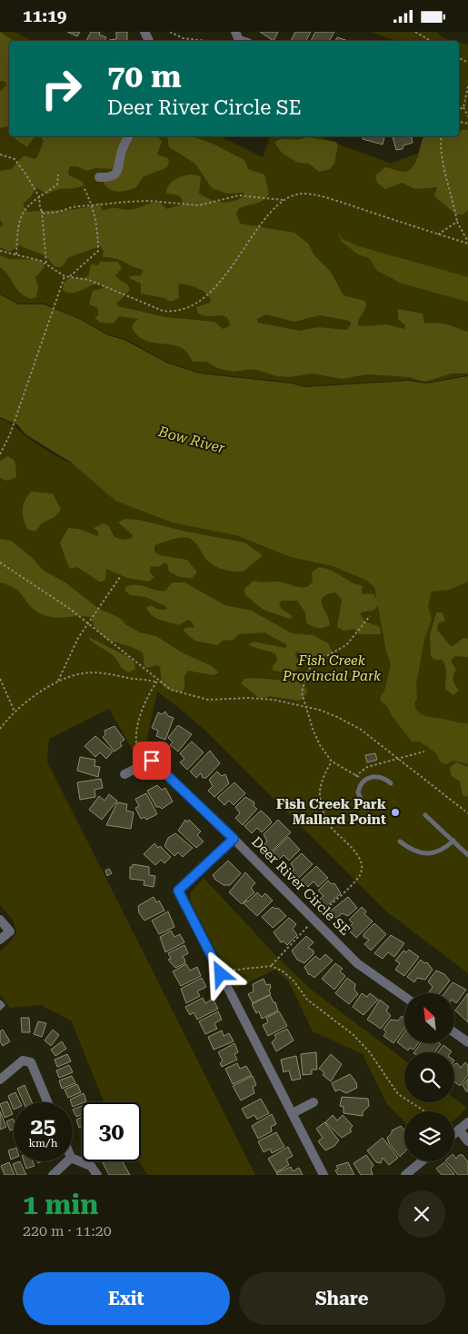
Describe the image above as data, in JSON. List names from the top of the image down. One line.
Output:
{"streets":{"street":["Deer River Circle SE"]},"water":["Bow River"],"parks":["Fish Creek Provincial Park"],"places":["Fish Creek Park Mallard Point"],"north":"top left","page":{"status":"11:19","turn":["70 m","Deer River Circle SE"],"speed":"25 km/h","limit":"30","heading":["1 min","220 m · 11:20"],"buttons":["Exit","Share"]}}
